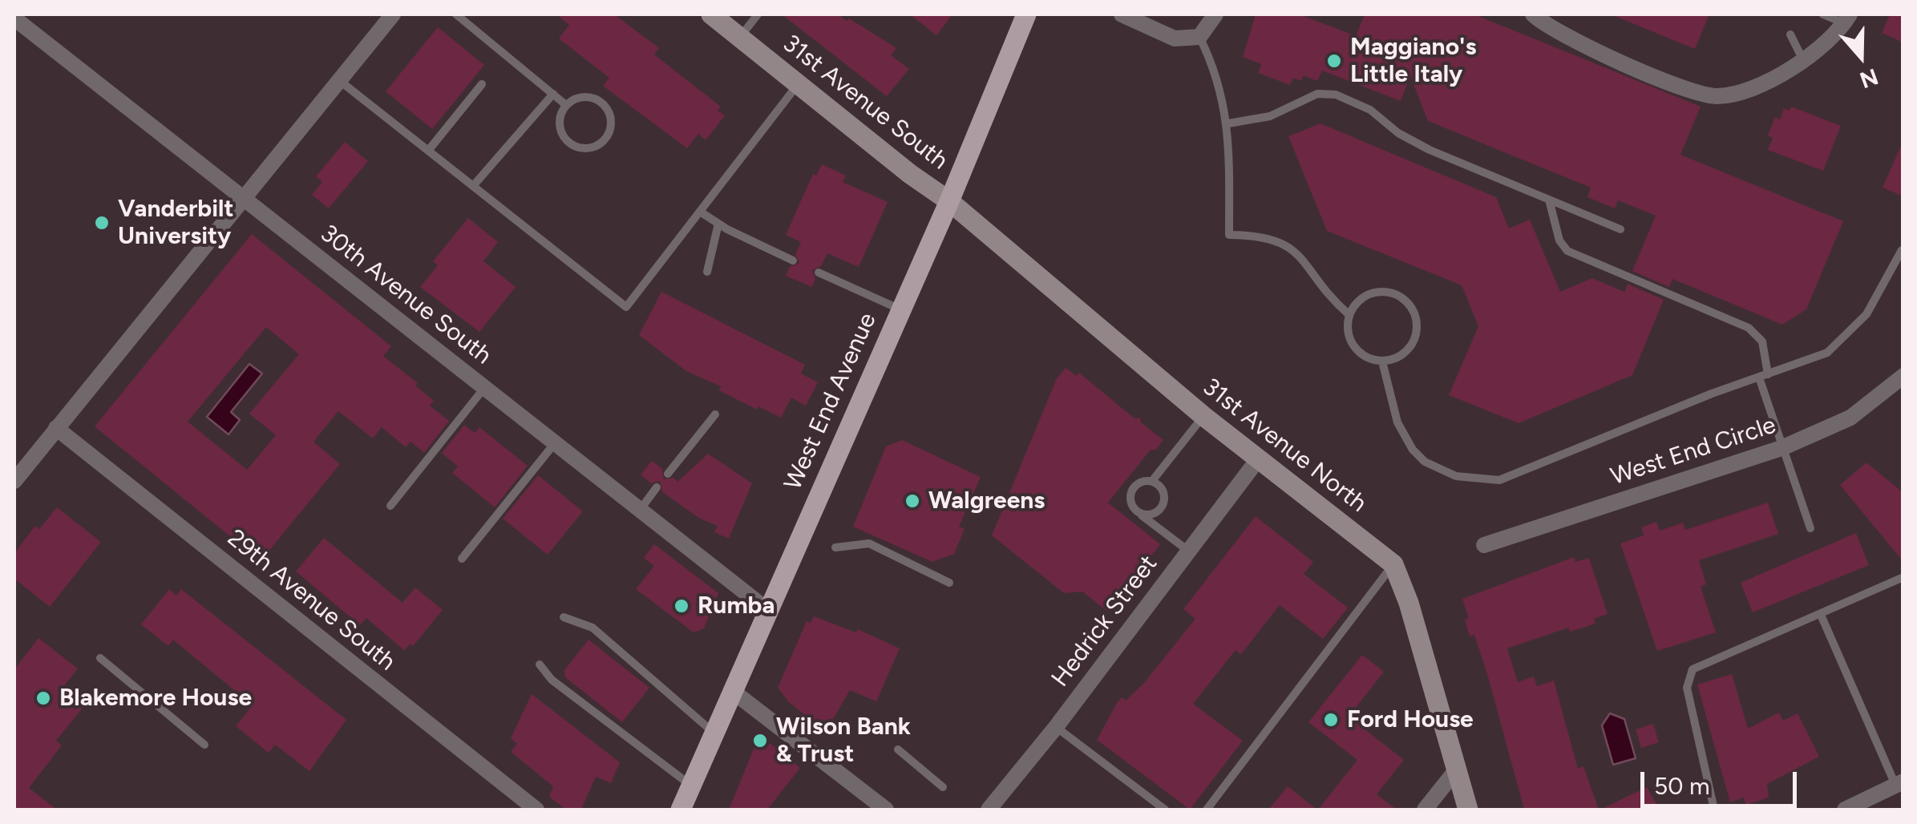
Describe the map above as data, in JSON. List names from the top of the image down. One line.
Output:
{"streets":{"main road":["31st Avenue South","West End Avenue","31st Avenue North"],"street":["30th Avenue South","West End Circle","29th Avenue South","Hedrick Street"]},"crossings":[["31st Avenue South","West End Avenue"],["31st Avenue South","31st Avenue North"],["30th Avenue South","West End Avenue"],["West End Avenue","31st Avenue North"],["31st Avenue North","Hedrick Street"]],"places":["Maggiano's Little Italy","Vanderbilt University","Walgreens","Rumba","Blakemore House","Ford House","Wilson Bank & Trust"],"scale_bar":"50 m","north":"bottom"}
